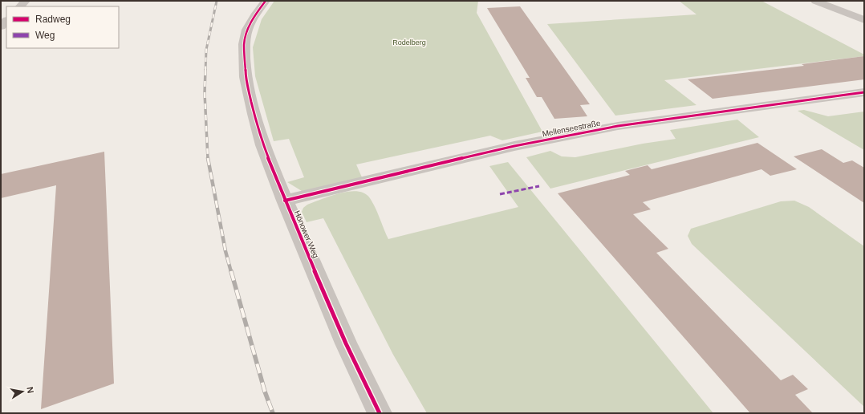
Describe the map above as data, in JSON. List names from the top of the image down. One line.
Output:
{"streets":{"street":["Mellenseestraße","Hönower Weg"]},"crossings":[["Mellenseestraße","Hönower Weg"]],"parks":["Rodelberg"],"legend":["Radweg","Weg"],"north":"right"}
